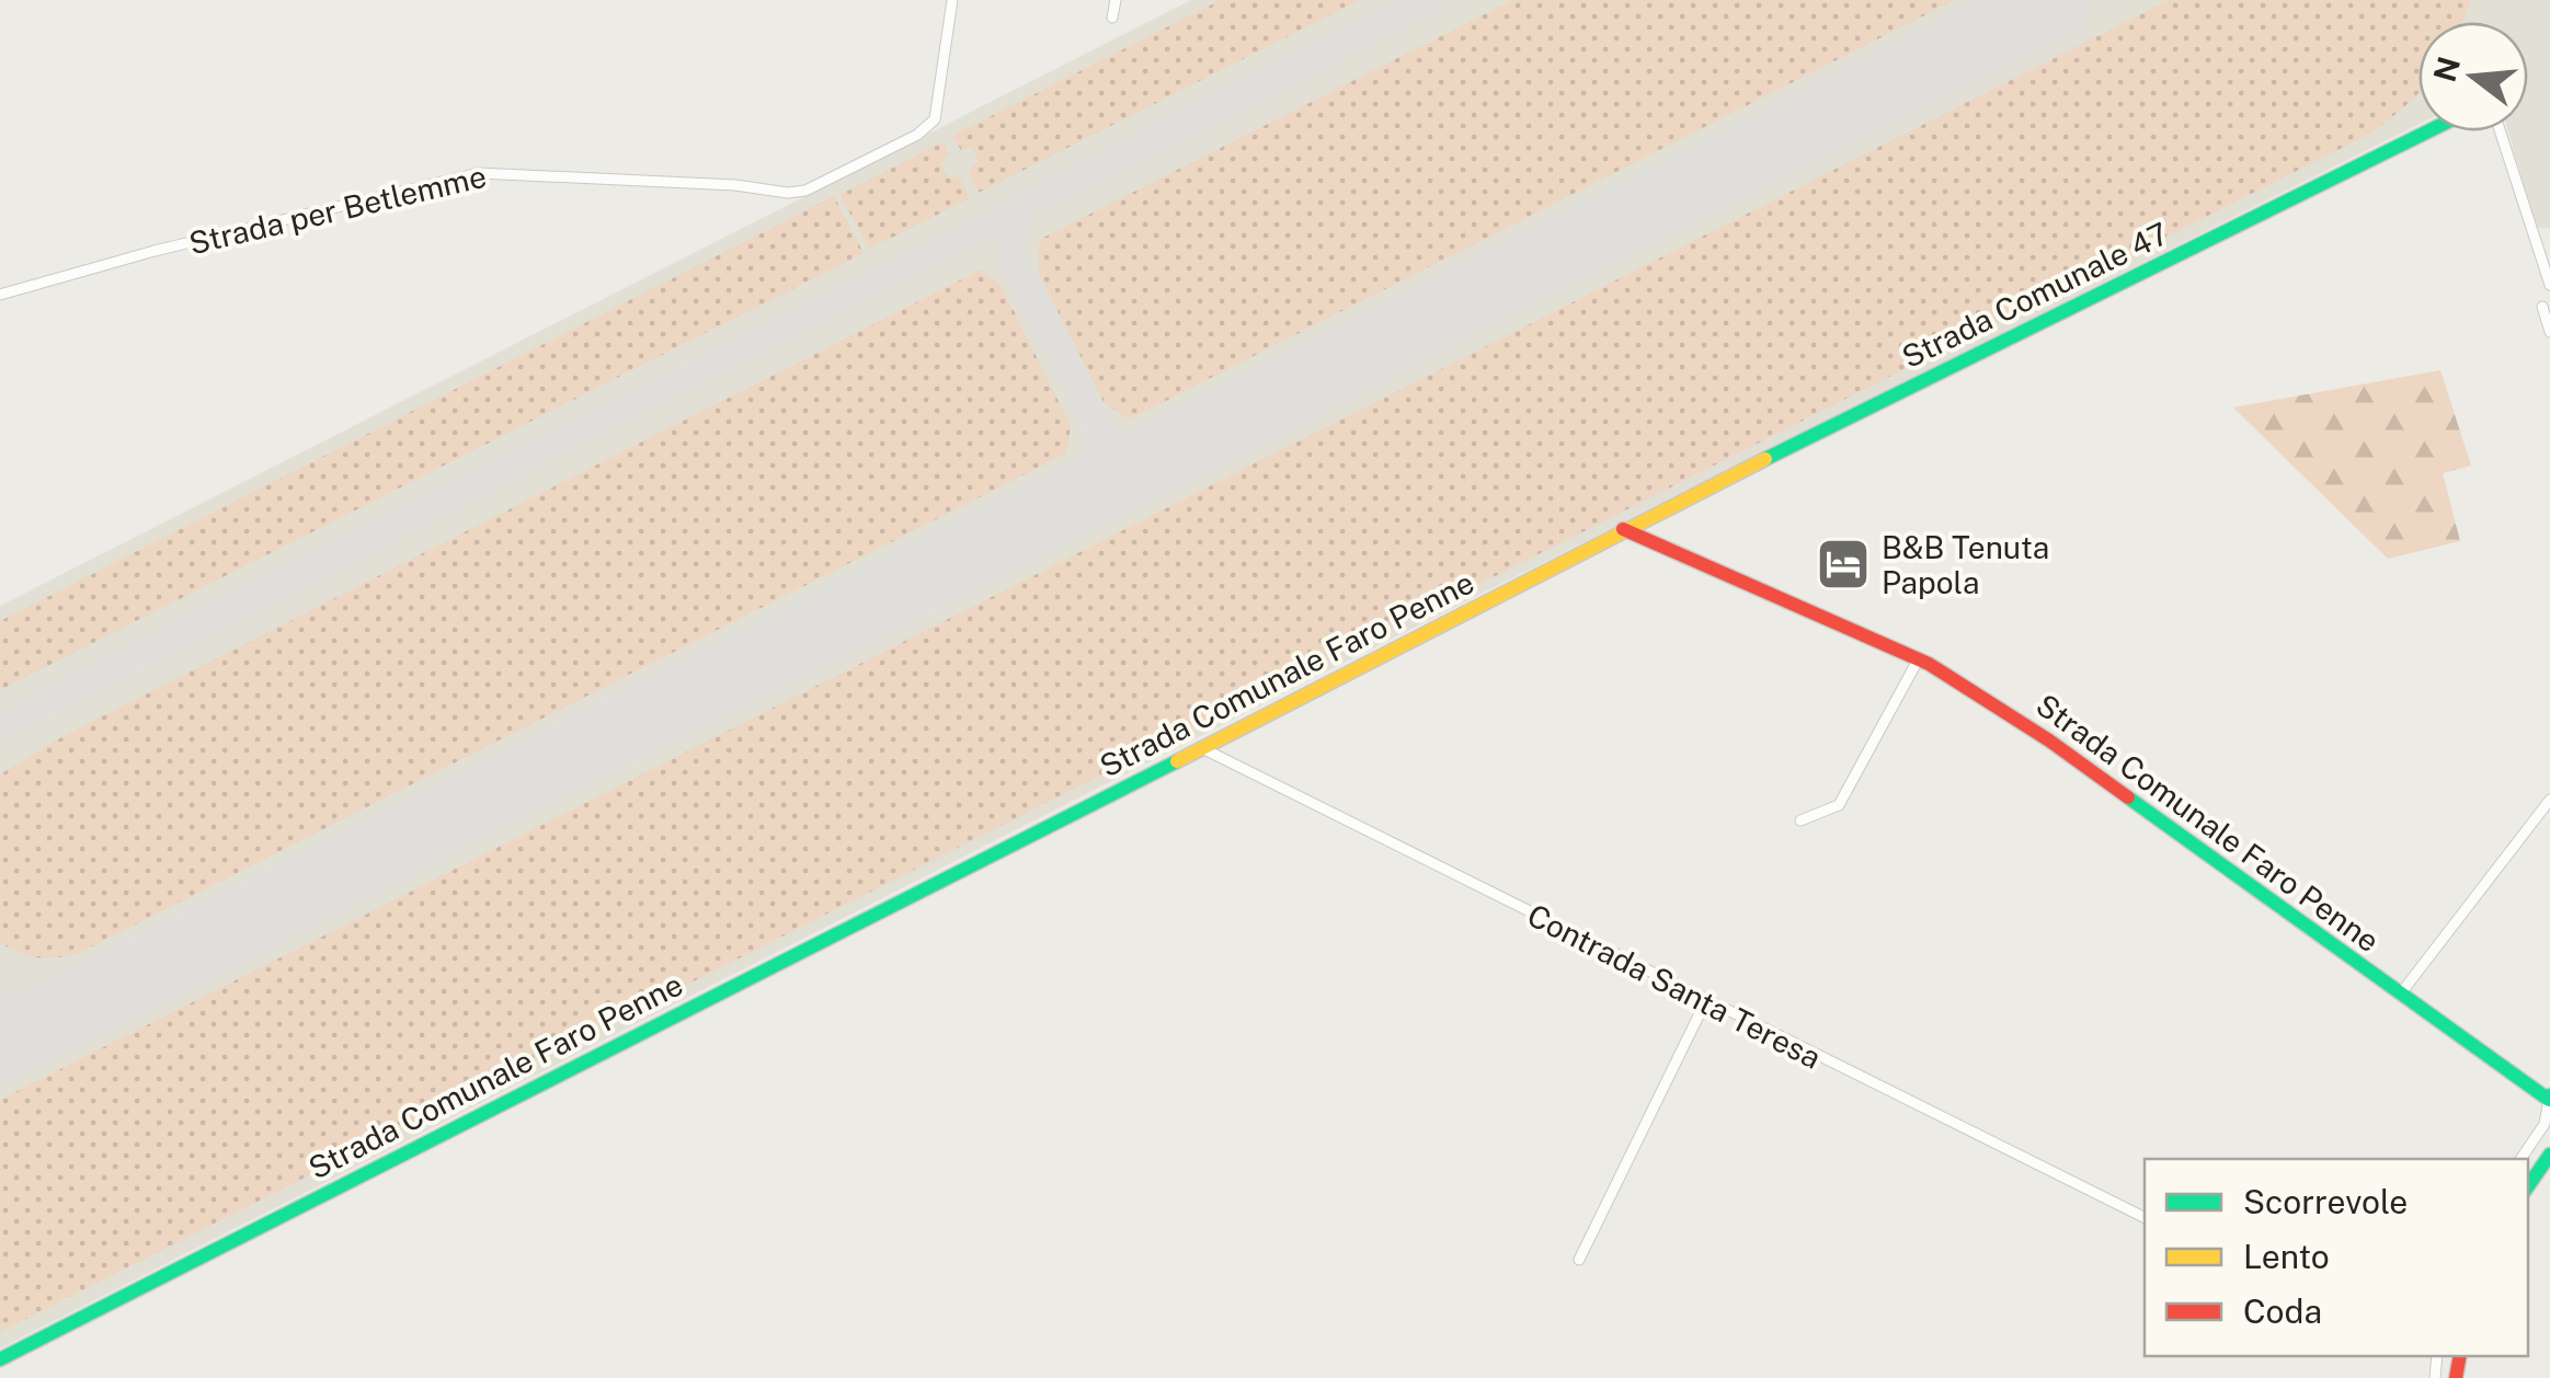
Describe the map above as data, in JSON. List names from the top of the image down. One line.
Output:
{"streets":{"street":["Strada per Betlemme","Strada Comunale 47","Strada Comunale Faro Penne","Contrada Santa Teresa"]},"crossings":[["Strada Comunale 47","Strada Comunale Faro Penne"],["Strada Comunale Faro Penne","Contrada Santa Teresa"]],"places":{"hotel":["B&B Tenuta Papola"]},"legend":["Scorrevole","Lento","Coda"],"north":"left"}
